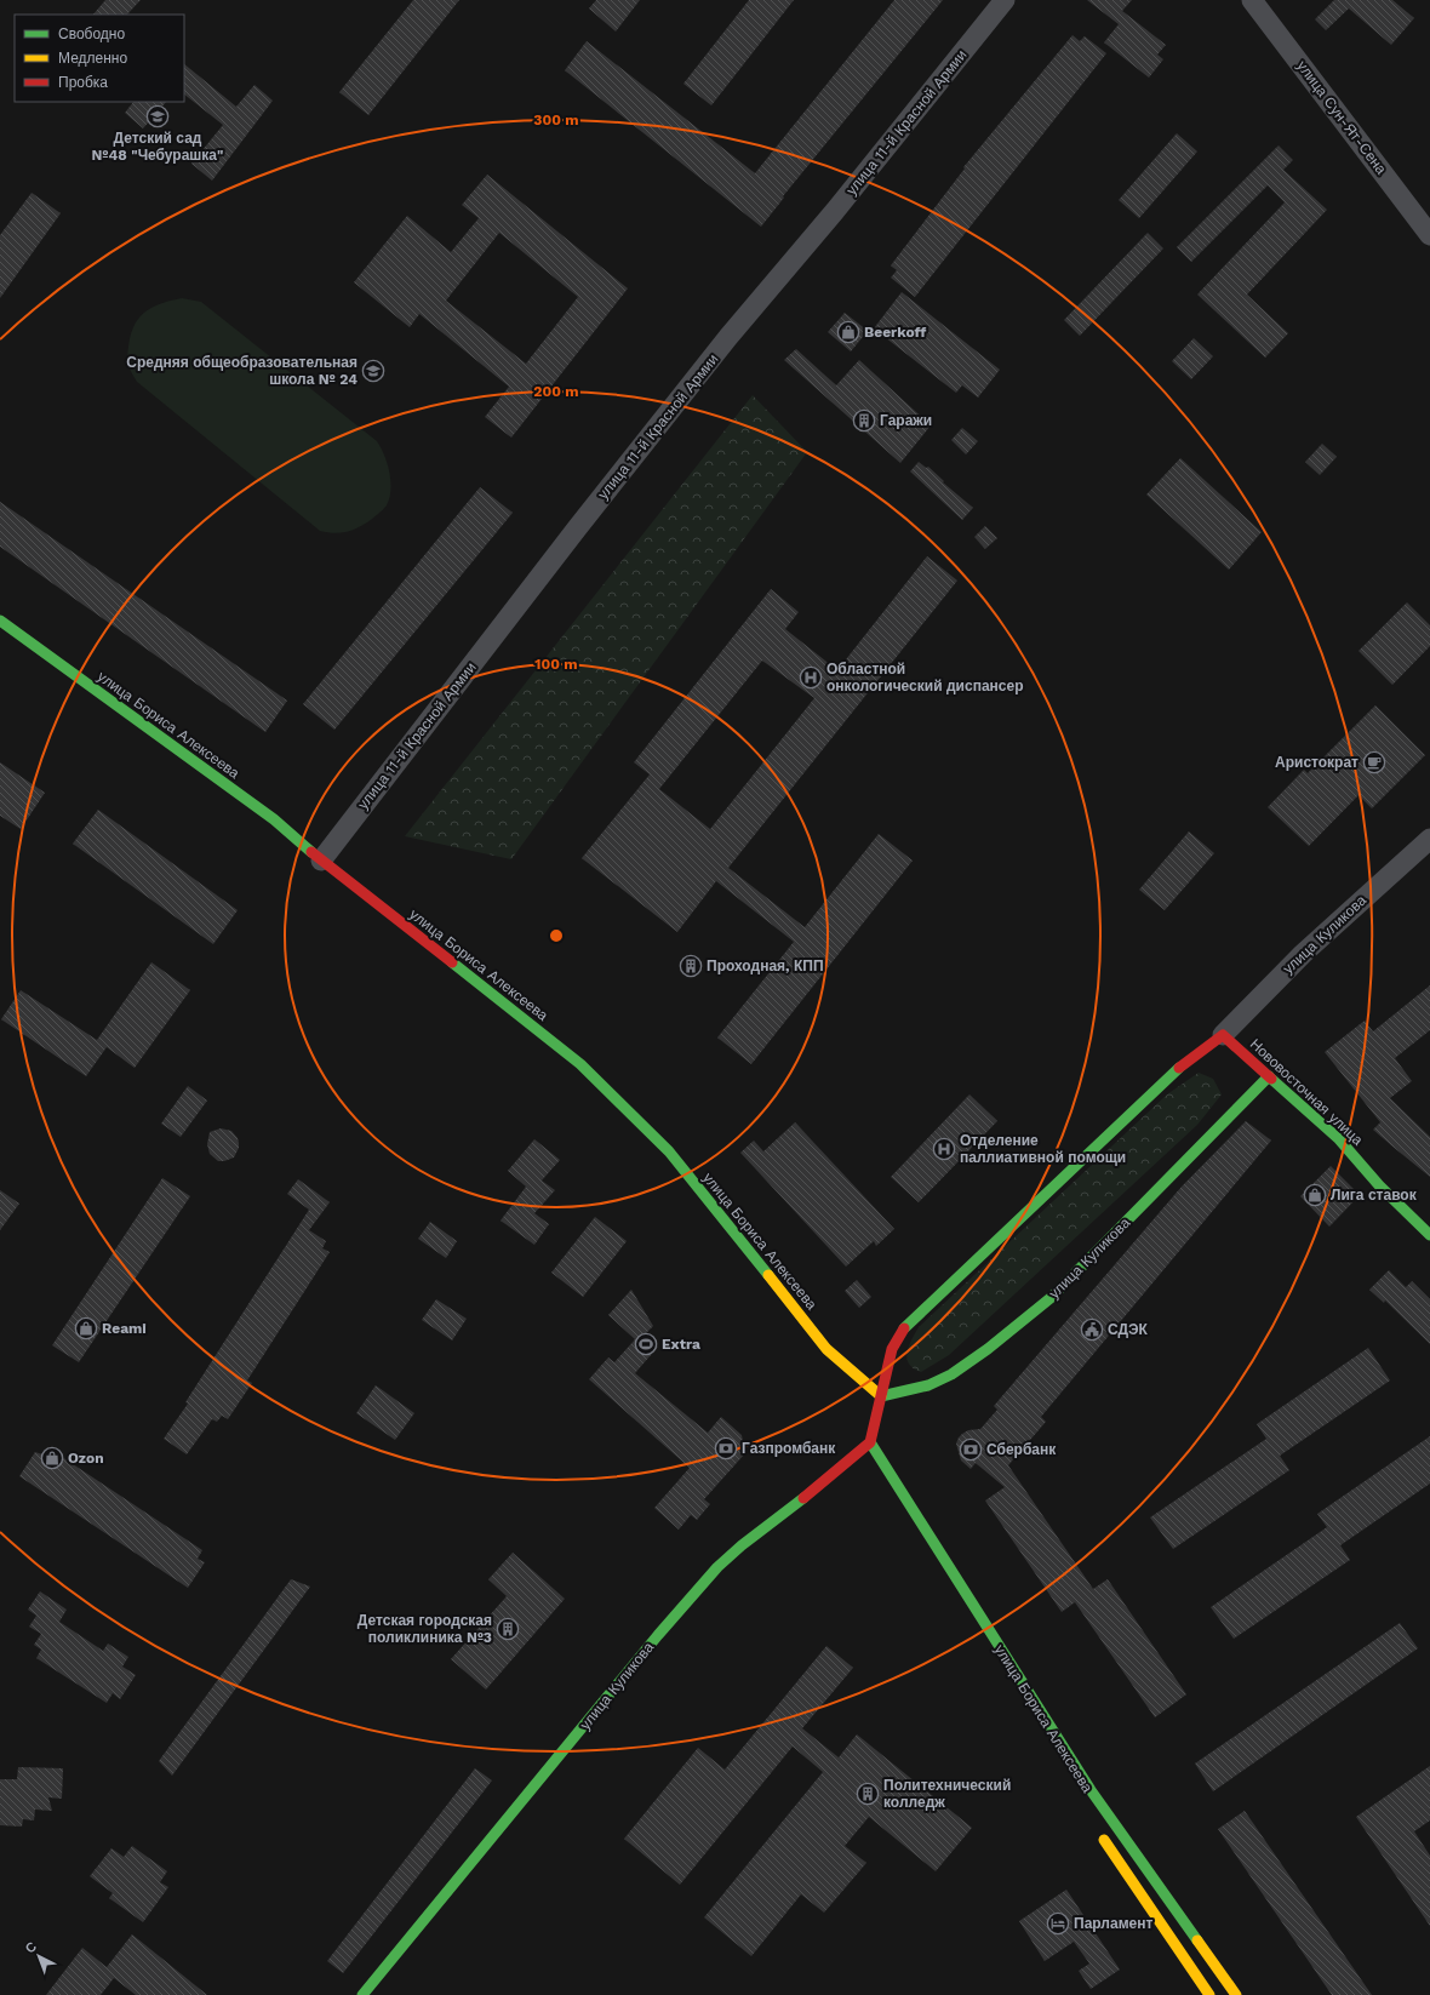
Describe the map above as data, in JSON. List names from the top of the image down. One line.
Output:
{"streets":{"main road":["улица Бориса Алексеева","улица Куликова","Нововосточная улица"],"street":["улица Сун-Ят-Сена","улица 11-й Красной Армии"]},"crossings":[["улица 11-й Красной Армии","улица Бориса Алексеева"],["улица Бориса Алексеева","улица Куликова"],["улица Куликова","Нововосточная улица"]],"places":{"school or university":["Детский сад №48 \"Чебурашка\"","Средняя общеобразовательная школа № 24"],"shop":["Beerkoff","Лига ставок","Reami","Ozon"],"building":["Гаражи","Проходная, КПП","Детская городская поликлиника №3","Политехнический колледж"],"hospital":["Областной онкологический диспансер","Отделение паллиативной помощи"],"cafe":["Аристократ"],"public building":["СДЭК"],"sports":["Extra"],"bank":["Газпромбанк","Сбербанк"],"hotel":["Парламент"]},"legend":["Свободно","Медленно","Пробка"],"north":"top left","rings":["300 m","200 m","100 m"]}
